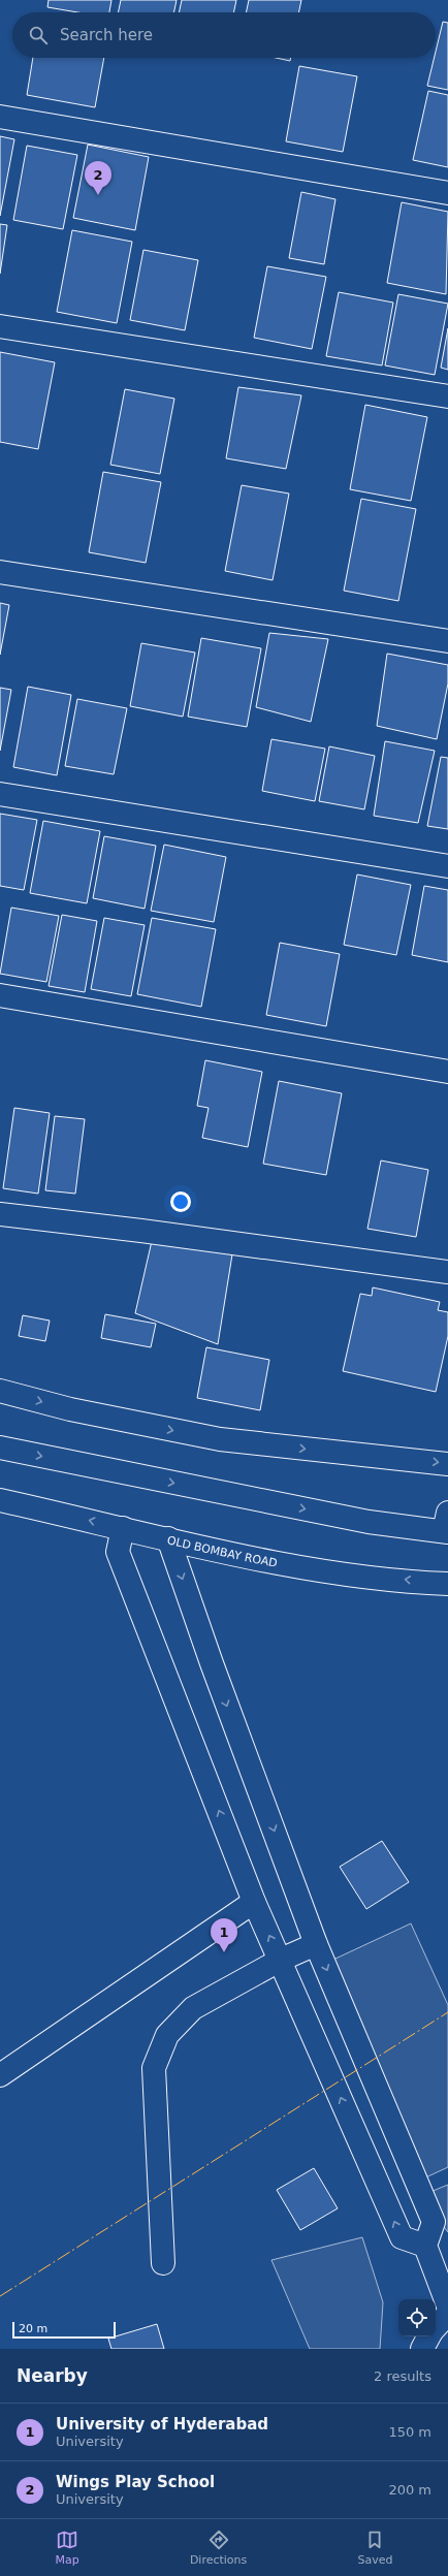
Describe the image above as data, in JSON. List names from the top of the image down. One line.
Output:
{"streets":{"street":["OLD BOMBAY ROAD"]},"scale_bar":"20 m","page":{"search":"Search here","pins":["2","1"],"scale":"20 m","heading":["Nearby","2 results"],"list":[{"mark":"1","name":"University of Hyderabad","note":"University","value":"150 m"},{"mark":"2","name":"Wings Play School","note":"University","value":"200 m"}],"nav":["Map","Directions","Saved"]}}
